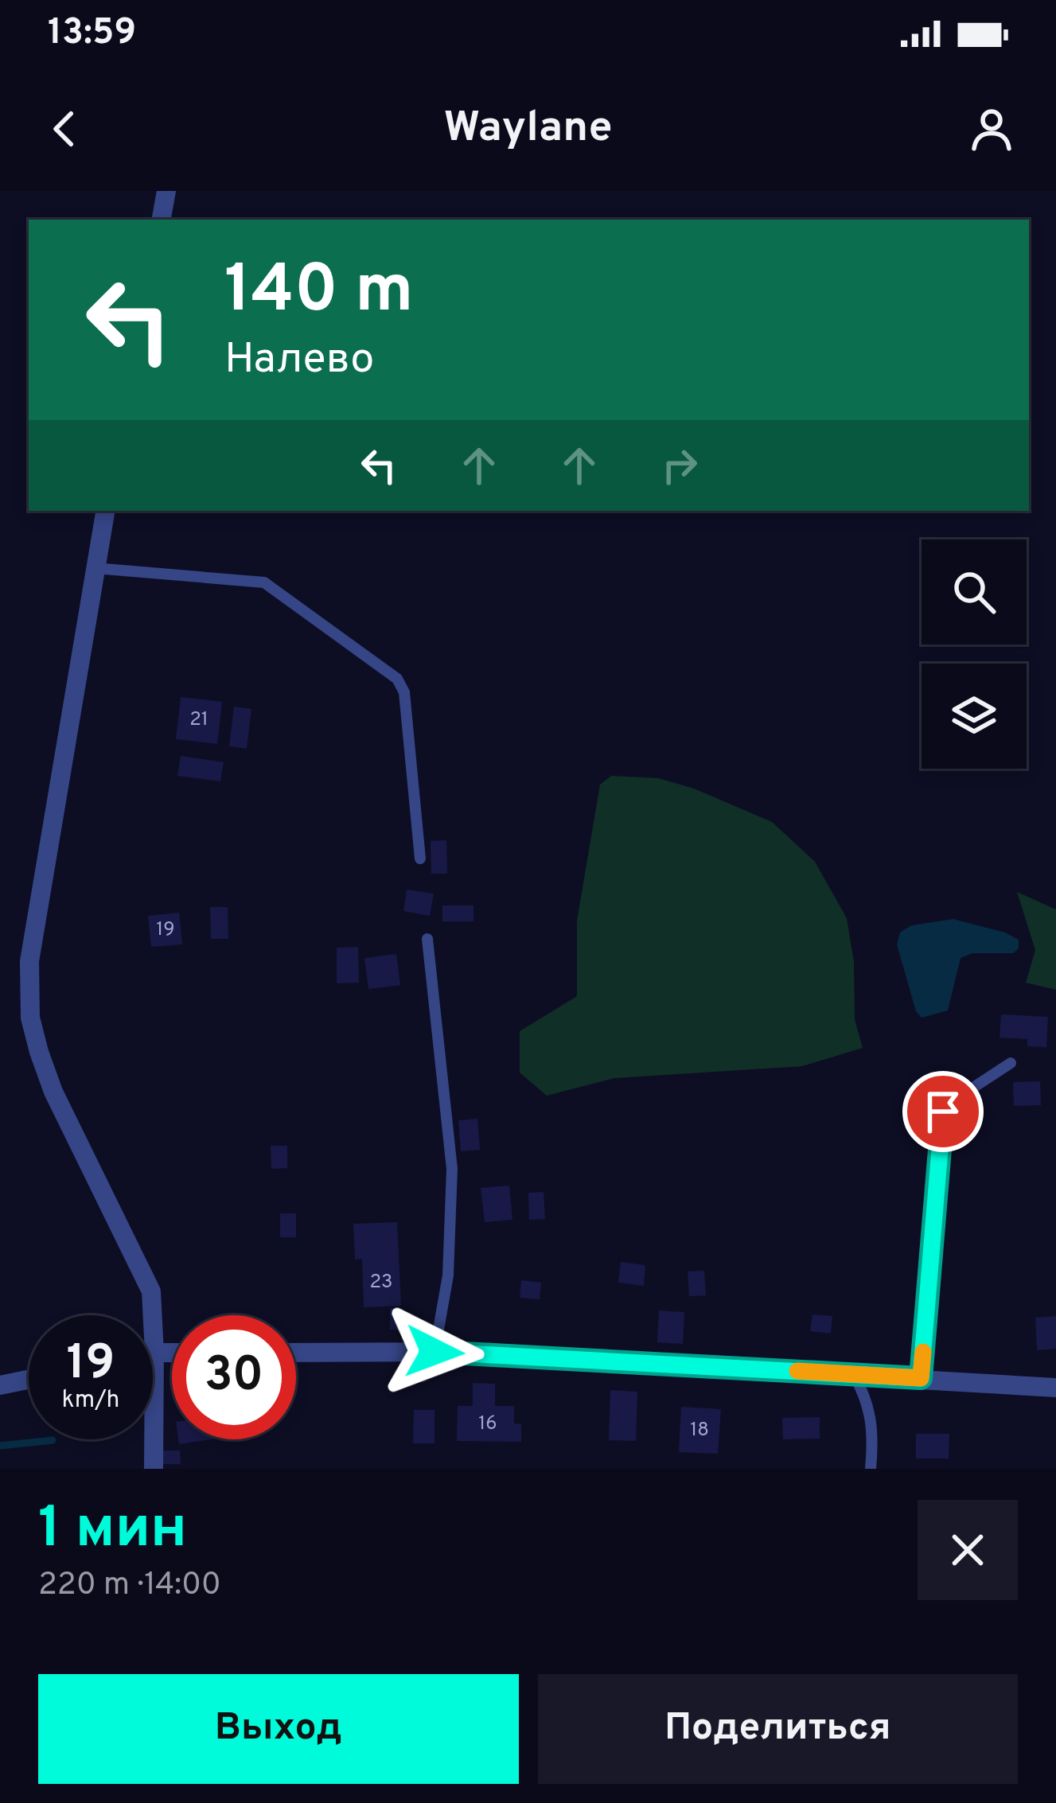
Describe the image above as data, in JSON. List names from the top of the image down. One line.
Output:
{"house_numbers":["21","19","23","16","18"],"page":{"status":"13:59","header":"Waylane","turn":["140 m","Налево"],"speed":"19 km/h","limit":"30","heading":["1 мин","220 m · 14:00"],"buttons":["Выход","Поделиться"]}}
